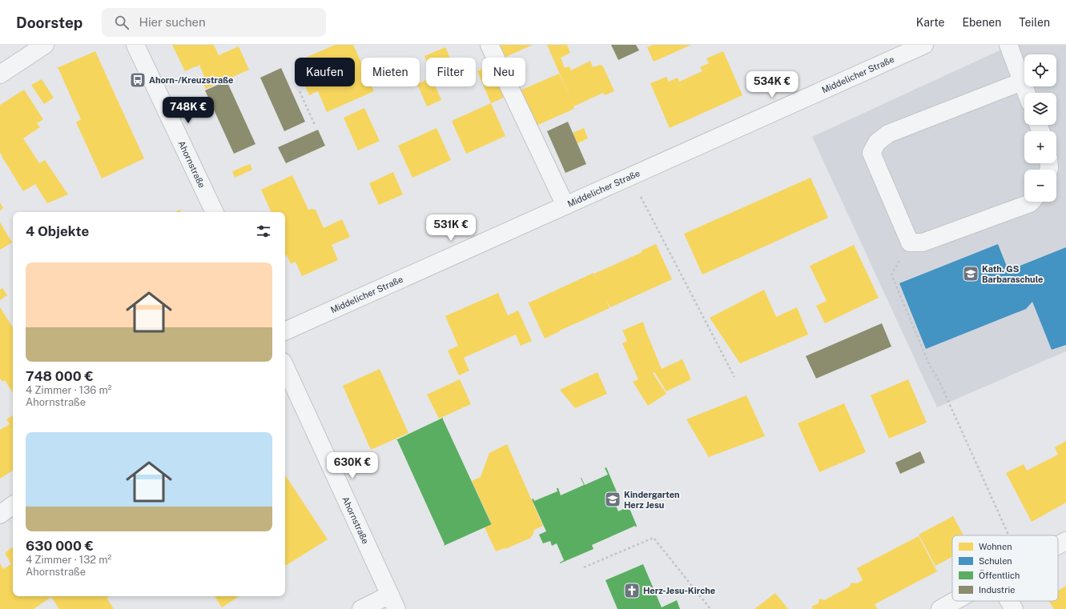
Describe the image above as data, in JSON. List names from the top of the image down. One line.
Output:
{"streets":{"street":["Middelicher Straße","Ahornstraße"]},"places":{"bus stop":["Ahorn-/Kreuzstraße"],"school or university":["Kath. GS Barbaraschule","Kindergarten Herz Jesu"],"church":["Herz-Jesu-Kirche"]},"legend":["Wohnen","Schulen","Öffentlich","Industrie"],"page":{"header":"Doorstep","search":"Hier suchen","nav":["Karte","Ebenen","Teilen"],"map_buttons":["+","−"],"chip":["Kaufen","Mieten","Filter","Neu"],"price":["534K €","748K €","531K €","630K €"],"heading":"4 Objekte","list":[{"name":"748 000 €","note":"4 Zimmer · 136 m² · Ahornstraße"},{"name":"630 000 €","note":"4 Zimmer · 132 m² · Ahornstraße"}]}}
